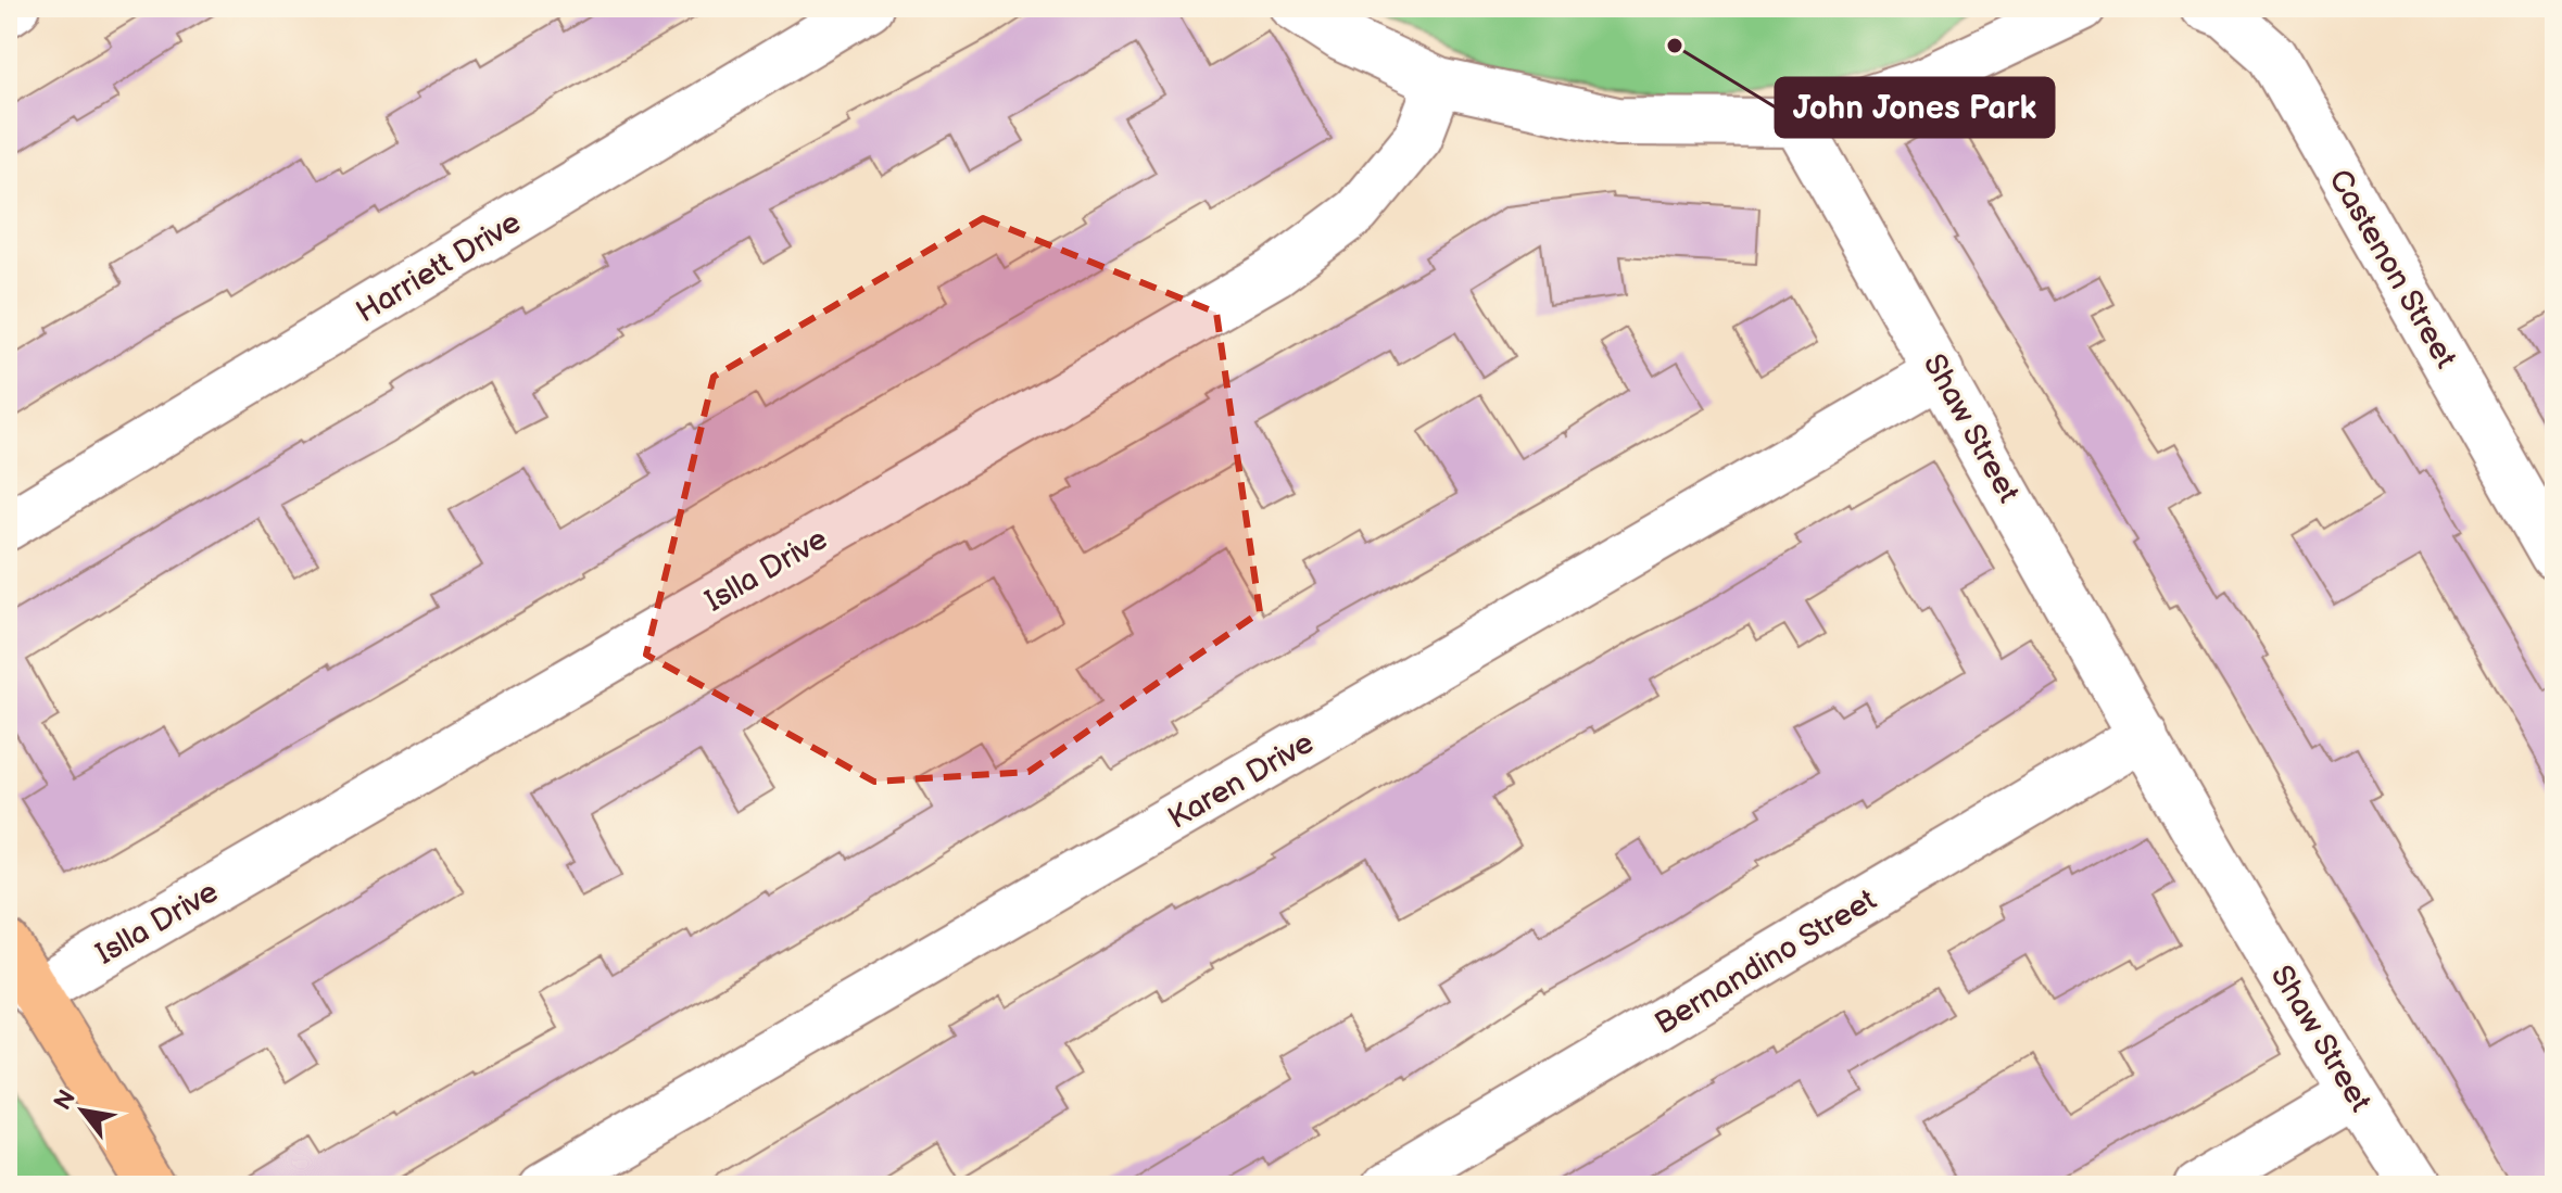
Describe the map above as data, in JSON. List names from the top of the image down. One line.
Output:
{"streets":{"street":["Harriett Drive","Castenon Street","Shaw Street","Islla Drive","Karen Drive","Bernandino Street"]},"crossings":[["Shaw Street","Karen Drive"],["Shaw Street","Bernandino Street"]],"places":["John Jones Park"],"north":"top left"}
